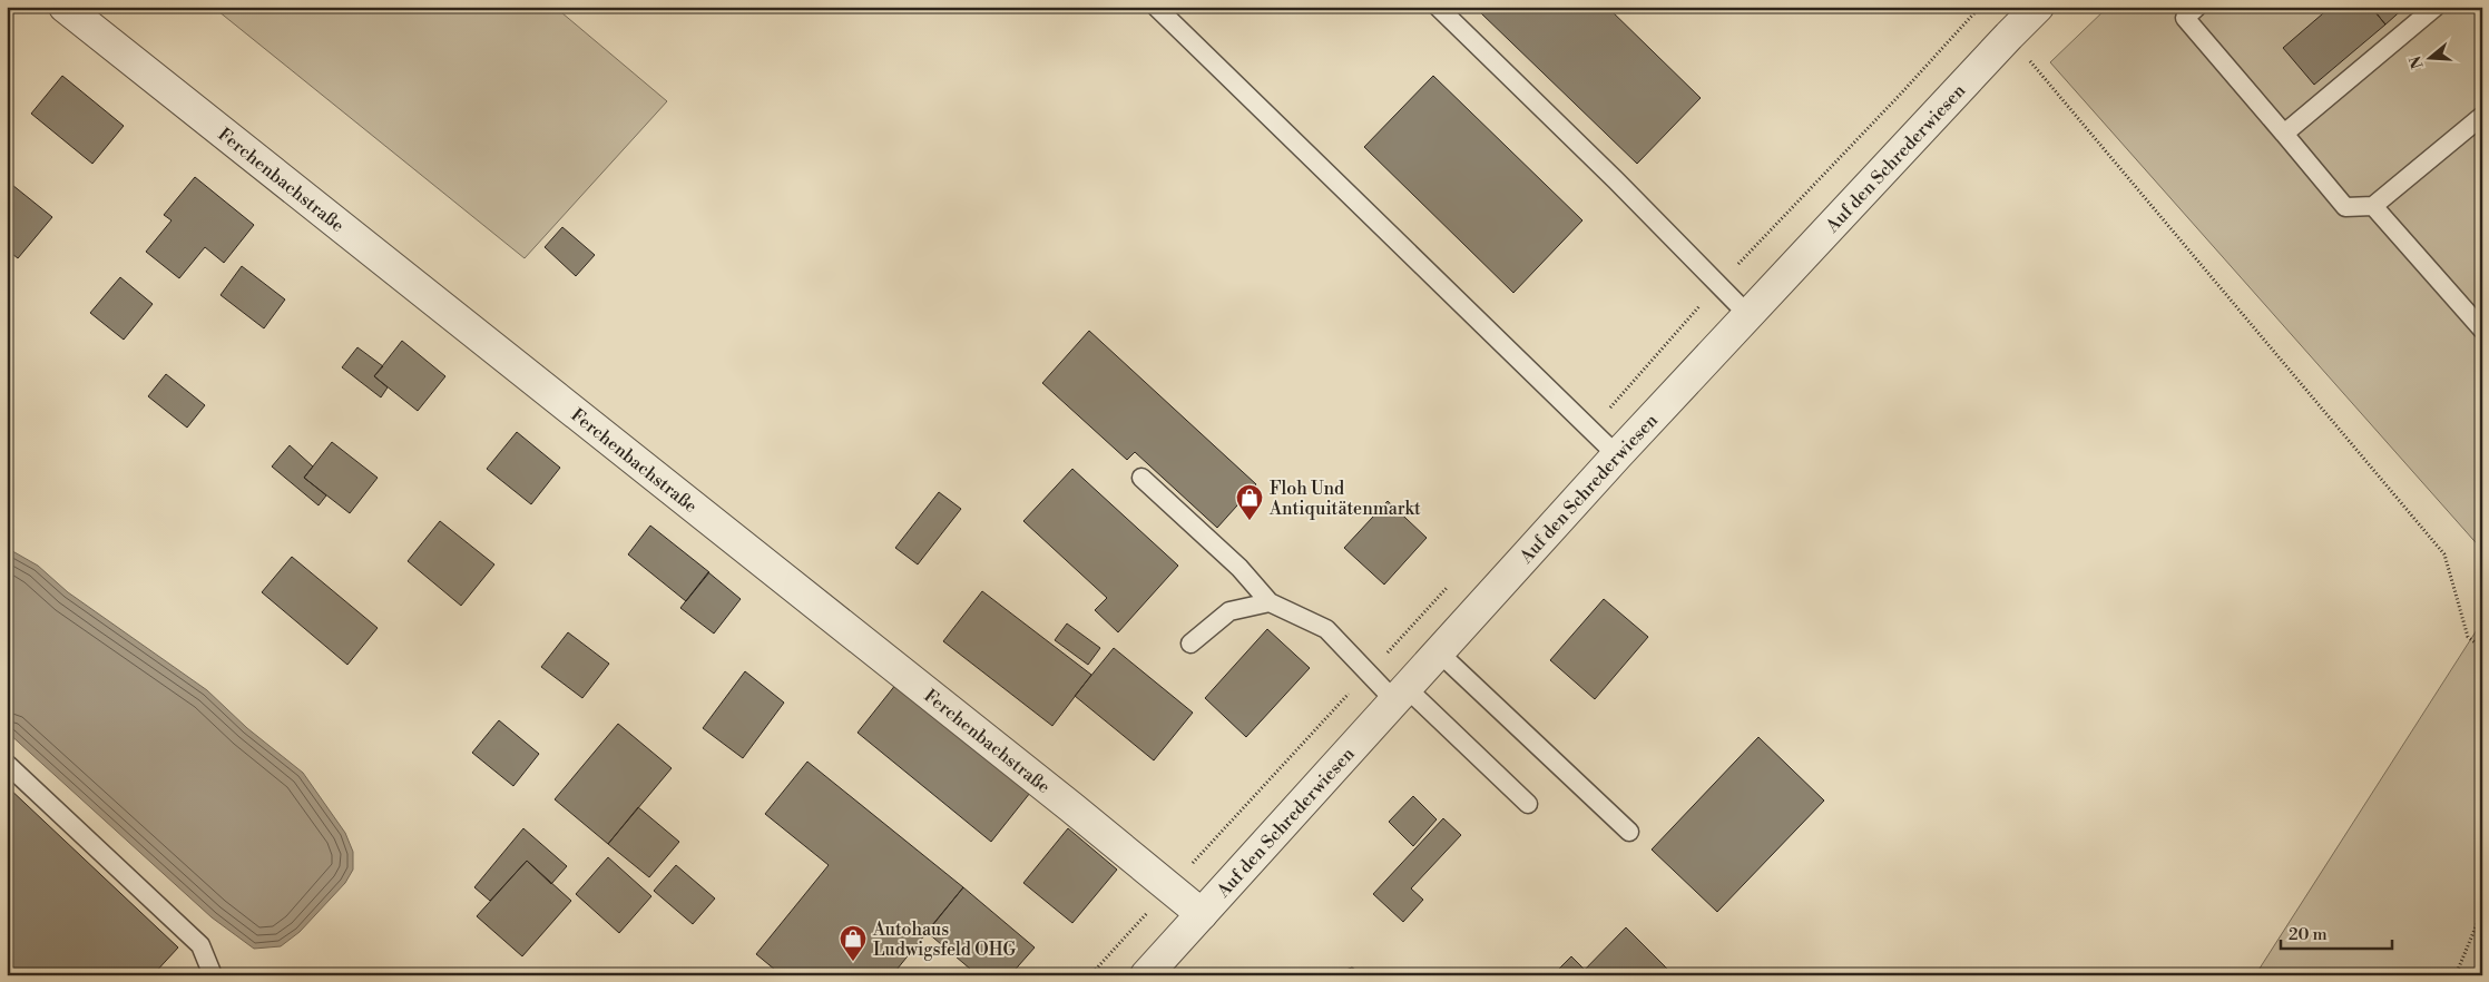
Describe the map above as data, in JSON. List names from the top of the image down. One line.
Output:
{"streets":{"street":["Auf den Schrederwiesen","Ferchenbachstraße"]},"crossings":[["Auf den Schrederwiesen","Ferchenbachstraße"]],"places":{"shop":["Floh Und Antiquitätenmarkt","Autohaus Ludwigsfeld OHG"]},"scale_bar":"20 m","north":"left"}
